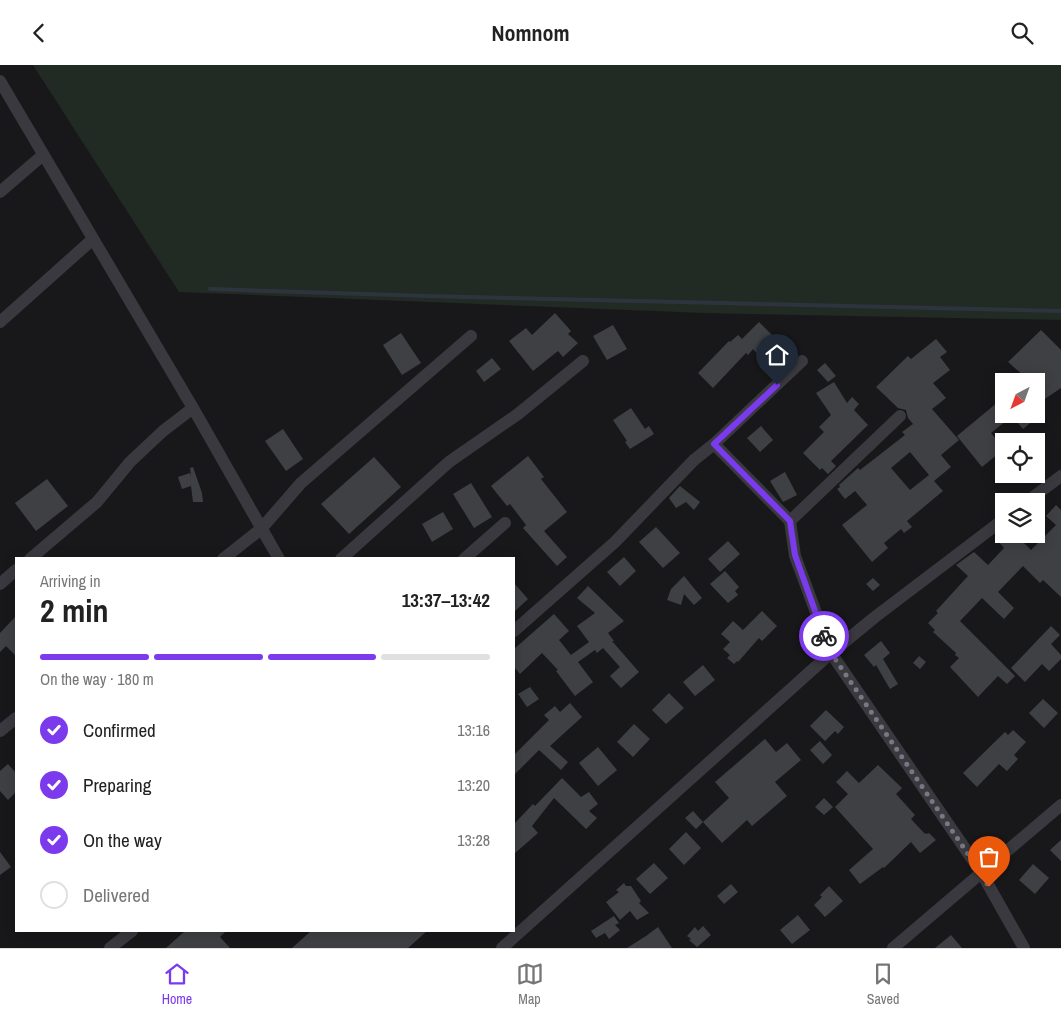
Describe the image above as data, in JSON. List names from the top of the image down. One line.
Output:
{"north":"bottom left","page":{"header":"Nomnom","heading":["2 min","Arriving in","13:37–13:42"],"bar":"On the way · 180 m","list":[["Confirmed","13:16"],["Preparing","13:20"],["On the way","13:28"],"Delivered"],"tabs":["Home","Map","Saved"]}}
